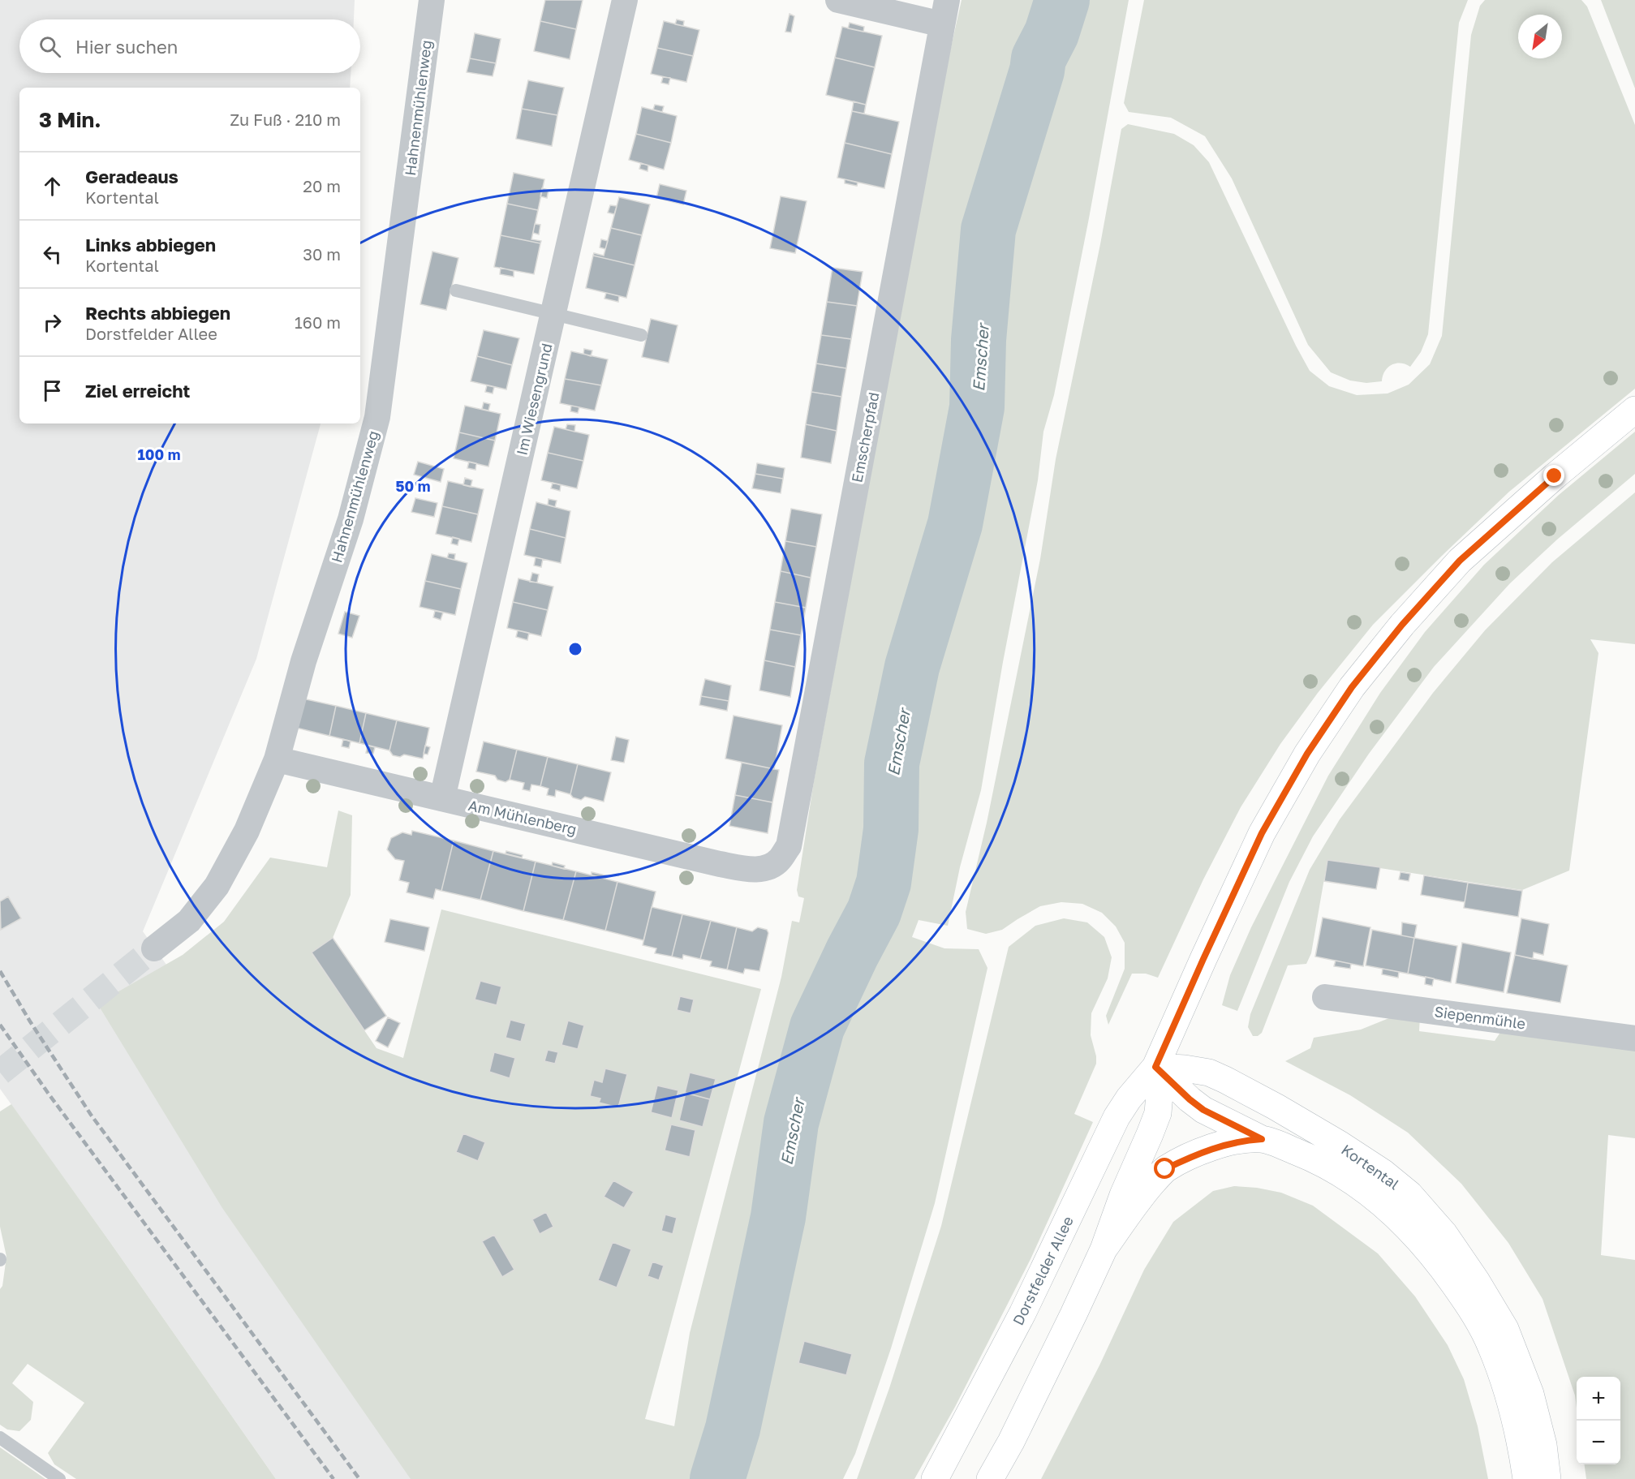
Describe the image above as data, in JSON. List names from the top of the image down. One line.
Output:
{"streets":{"main road":["Kortental","Dorstfelder Allee"],"street":["Hahnenmühlenweg","Im Wiesengrund","Emscherpfad","Am Mühlenberg","Siepenmühle"]},"crossings":[["Hahnenmühlenweg","Am Mühlenberg"],["Im Wiesengrund","Am Mühlenberg"],["Emscherpfad","Am Mühlenberg"],["Kortental","Dorstfelder Allee"]],"water":["Emscher"],"north":"bottom left","page":{"search":"Hier suchen","heading":["3 Min.","Zu Fuß · 210 m"],"list":[["Geradeaus","Kortental","20 m"],["Links abbiegen","Kortental","30 m"],["Rechts abbiegen","Dorstfelder Allee","160 m"],"Ziel erreicht"],"map_buttons":["+","−"]},"rings":["100 m","50 m"]}
